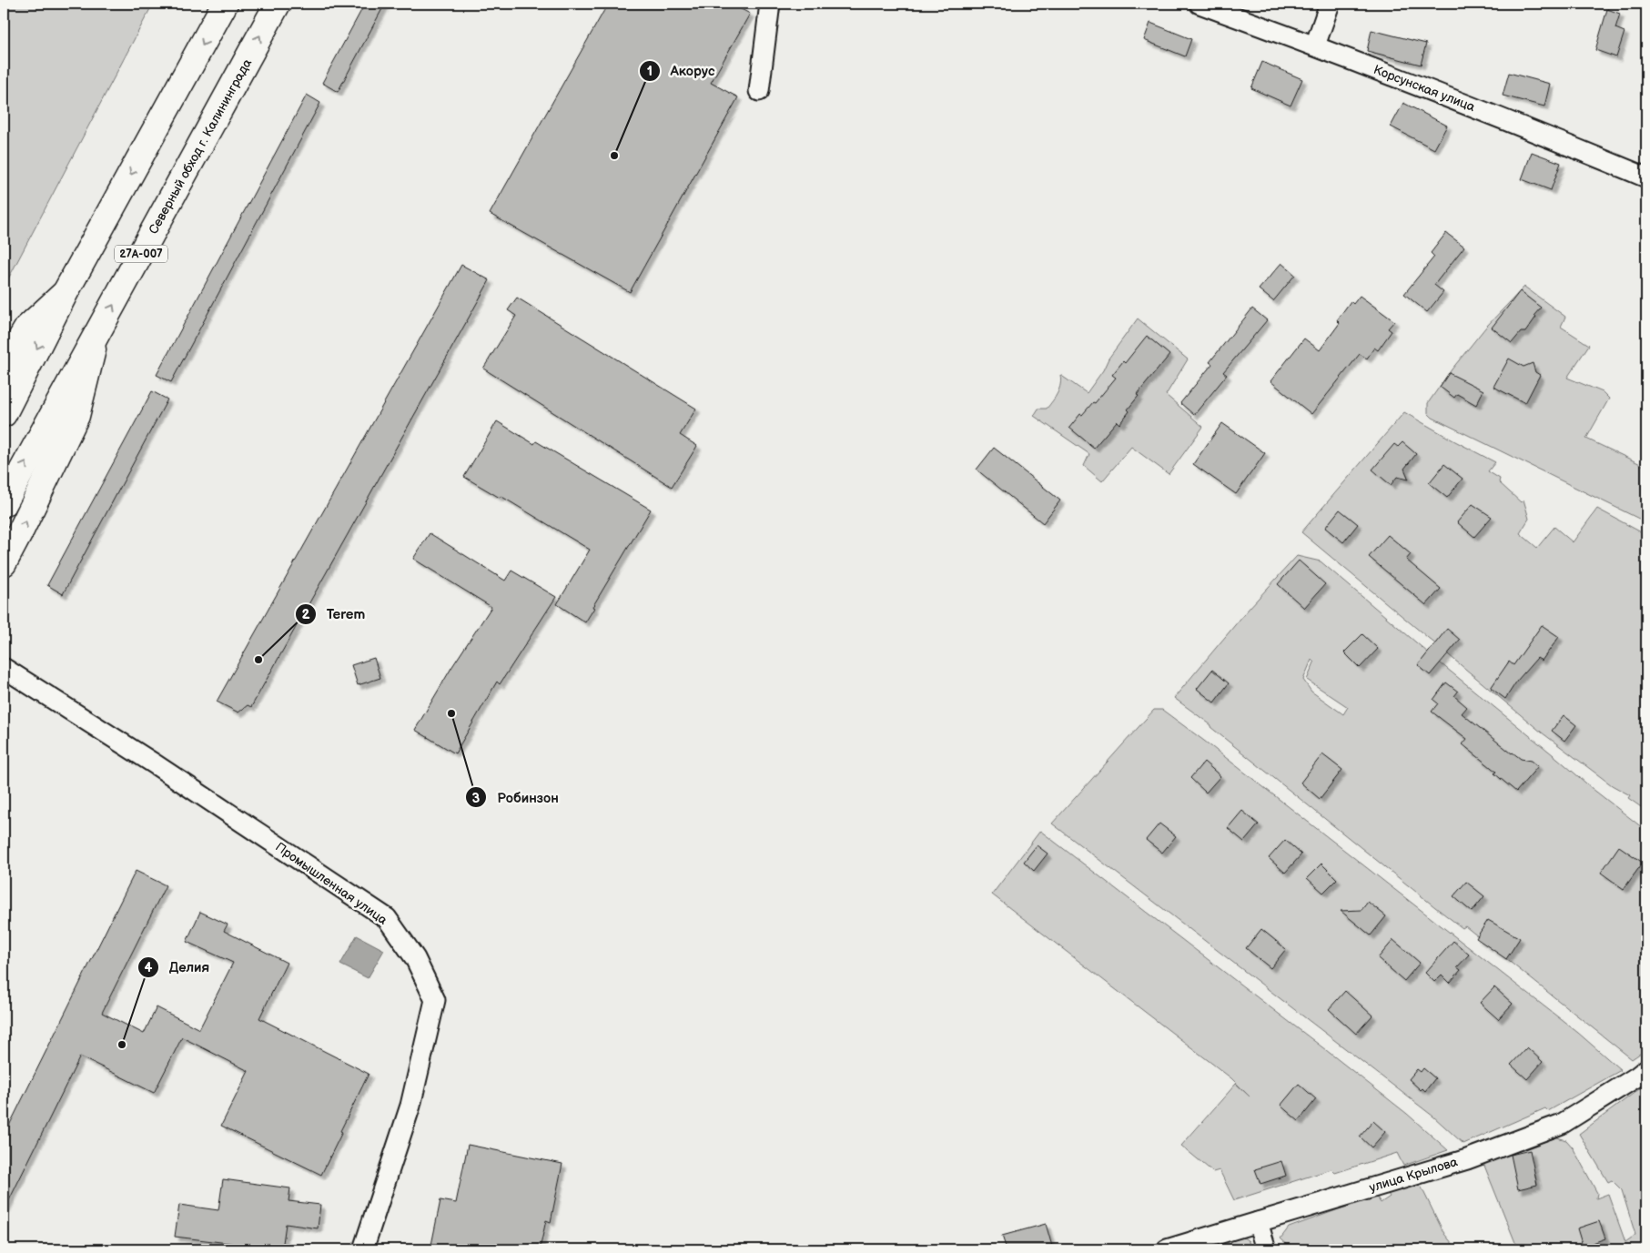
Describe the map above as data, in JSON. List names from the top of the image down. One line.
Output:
{"streets":{"main road":["Северный обход г. Калининграда","27А-007"],"street":["Корсунская улица","Промышленная улица","улица Крылова"]},"places":["Акорус","Terem","Робинзон","Делия"]}
